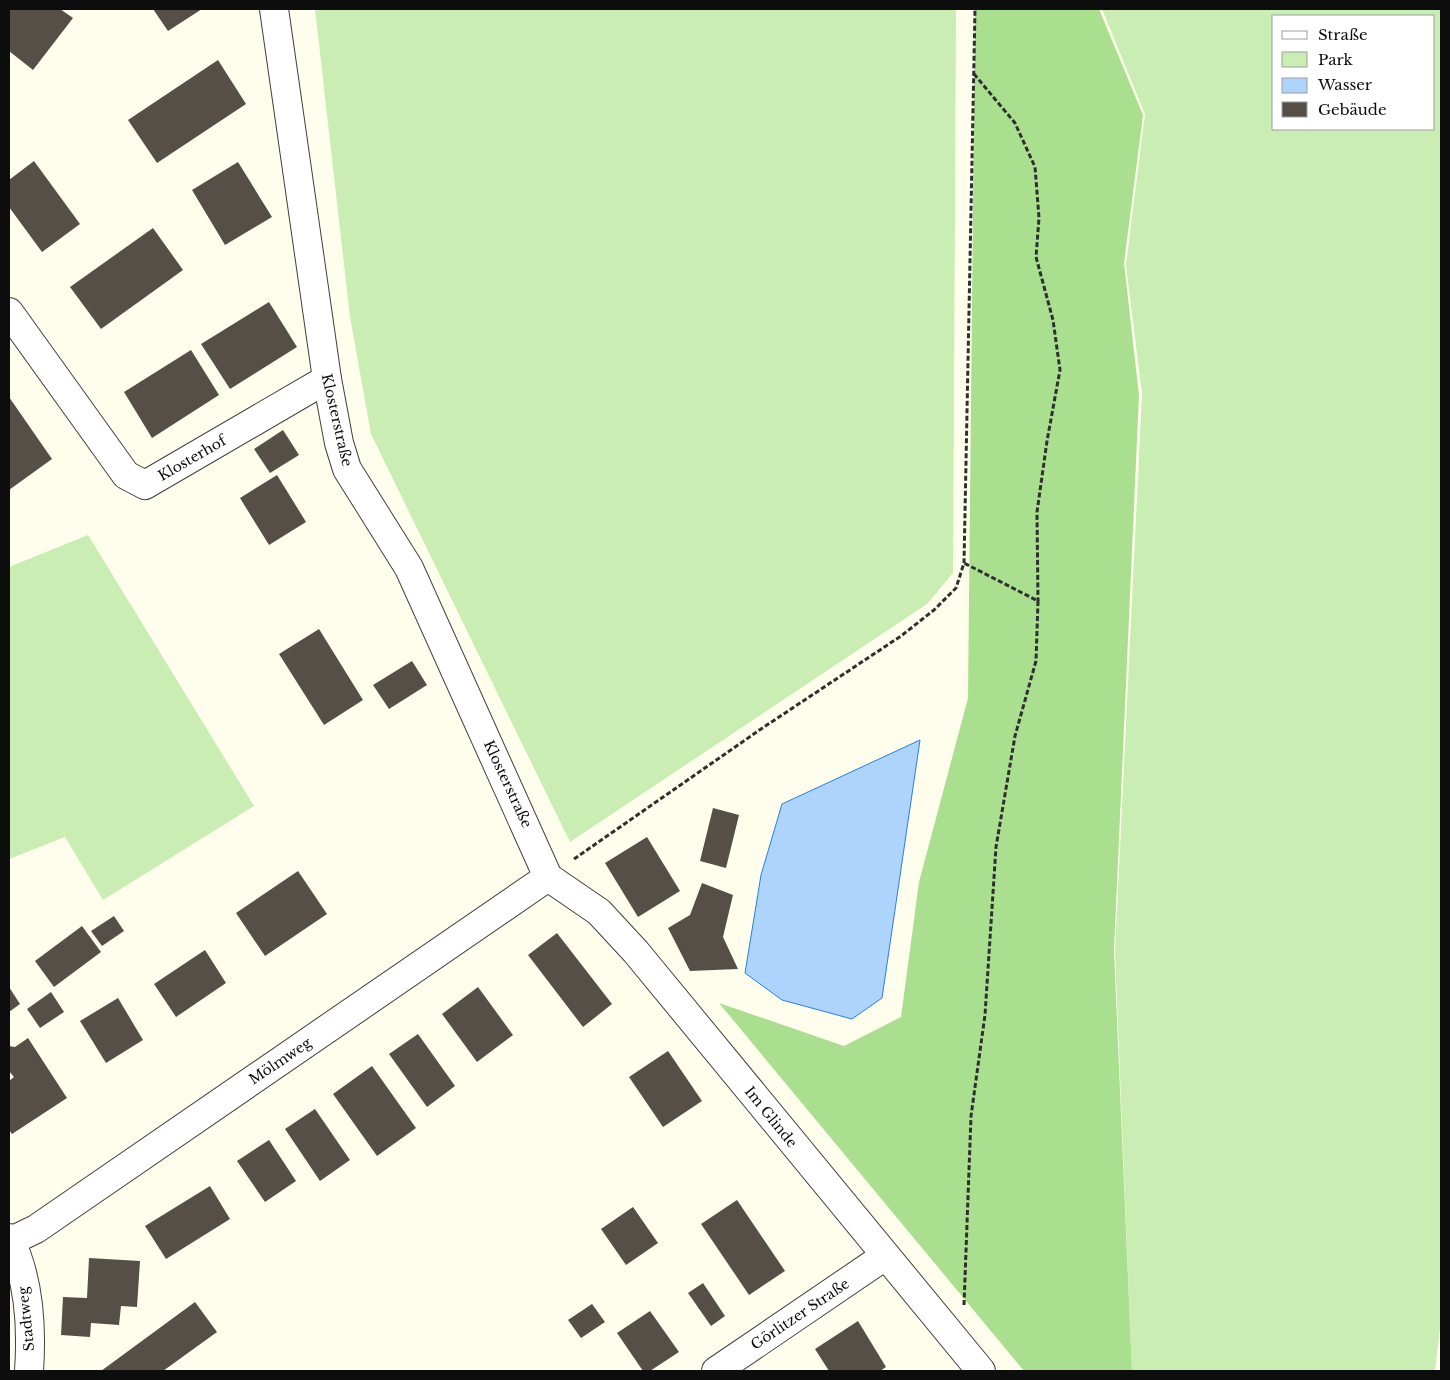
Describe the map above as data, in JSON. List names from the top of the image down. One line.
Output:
{"streets":{"street":["Klosterstraße","Klosterhof","Mölmweg","Im Glinde","Görlitzer Straße","Stadtweg"]},"crossings":[["Klosterstraße","Klosterhof"],["Klosterstraße","Mölmweg"],["Klosterstraße","Im Glinde"],["Mölmweg","Im Glinde"],["Mölmweg","Stadtweg"],["Im Glinde","Görlitzer Straße"]],"legend":["Straße","Park","Wasser","Gebäude"]}
